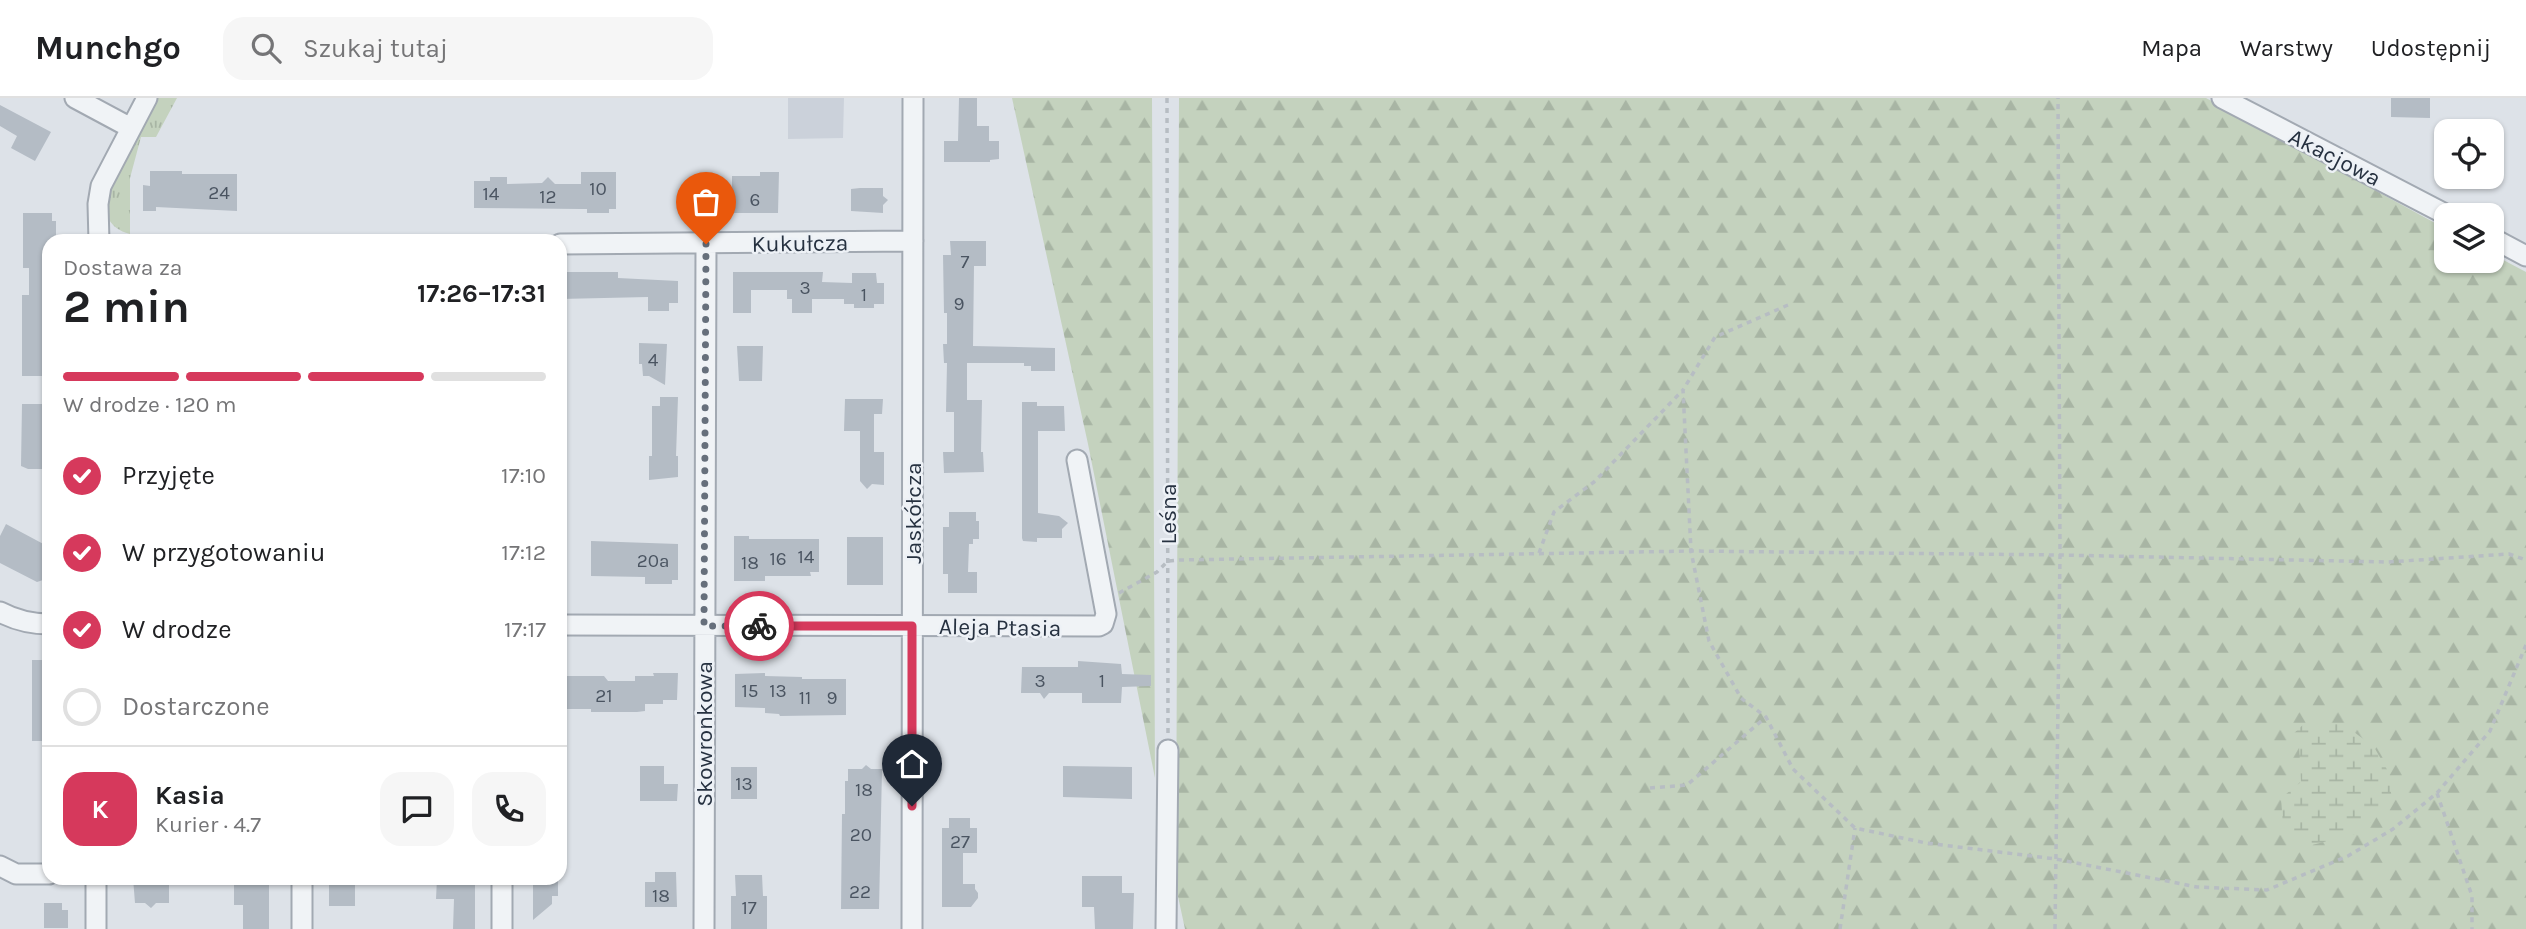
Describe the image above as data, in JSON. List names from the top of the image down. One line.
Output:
{"streets":{"street":["Akacjowa","Kukułcza","Jaskółcza","Aleja Ptasia","Skowronkowa"],"path":["Leśna"]},"crossings":[["Kukułcza","Jaskółcza"],["Kukułcza","Skowronkowa"],["Jaskółcza","Aleja Ptasia"],["Aleja Ptasia","Skowronkowa"]],"house_numbers":["10","24","14","12","6","7","3","1","9","4","14","16","20a","18","3","1","15","13","21","11","9","13","18","20","27","22","18","17"],"page":{"header":"Munchgo","search":"Szukaj tutaj","nav":["Mapa","Warstwy","Udostępnij"],"heading":["2 min","Dostawa za","17:26–17:31"],"panel":["Kasia","Kurier · 4.7"],"bar":"W drodze · 120 m","list":[["Przyjęte","17:10"],["W przygotowaniu","17:12"],["W drodze","17:17"],"Dostarczone"],"round":"K"}}
